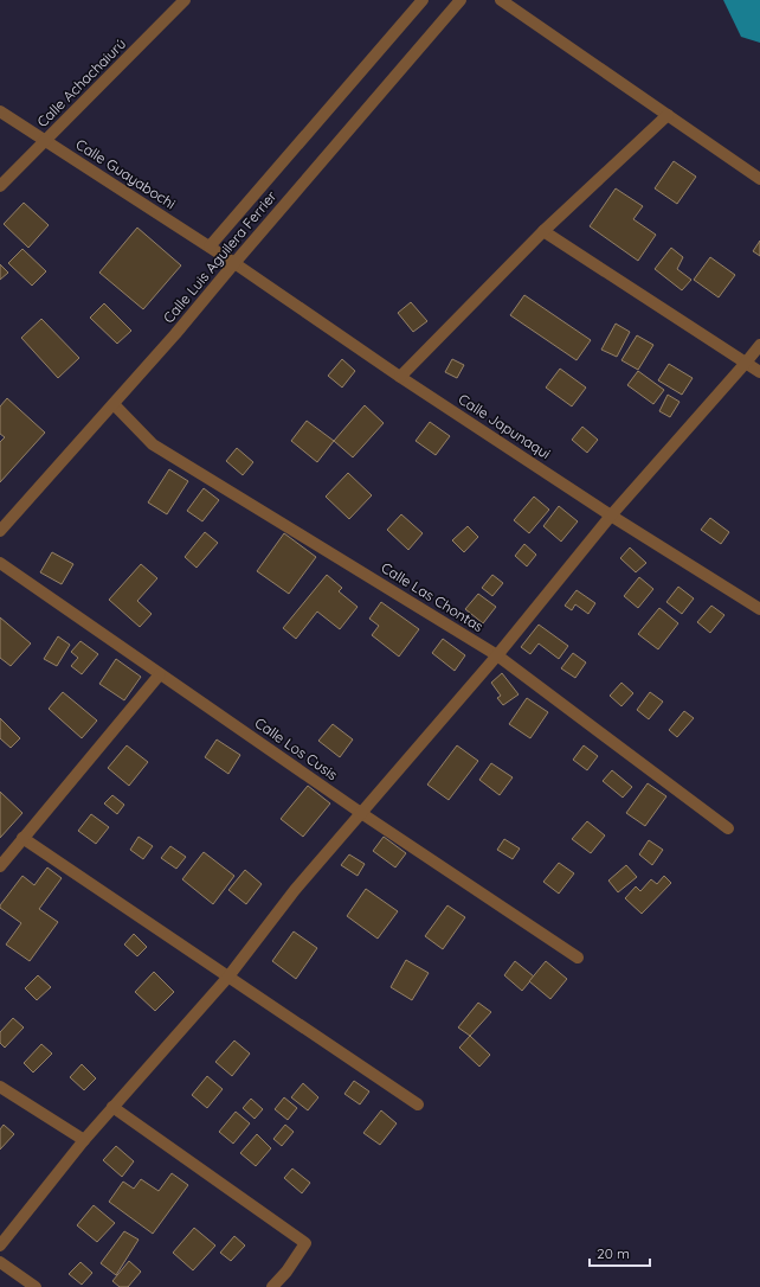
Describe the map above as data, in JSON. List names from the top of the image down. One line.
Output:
{"streets":{"street":["Calle Achachaiurú","Calle Guayabochi","Calle Luis Aguilera Ferrier","Calle Japunaqui","Calle Las Chontas","Calle Los Cusis"]},"crossings":[["Calle Achachaiurú","Calle Guayabochi"],["Calle Guayabochi","Calle Luis Aguilera Ferrier"],["Calle Guayabochi","Calle Japunaqui"],["Calle Luis Aguilera Ferrier","Calle Japunaqui"],["Calle Luis Aguilera Ferrier","Calle Las Chontas"]],"scale_bar":"20 m"}
